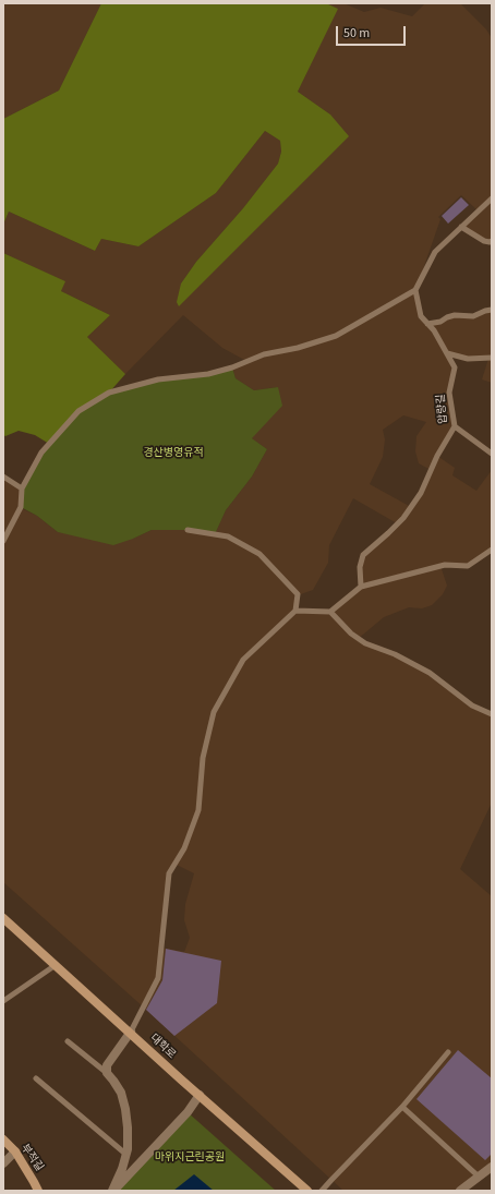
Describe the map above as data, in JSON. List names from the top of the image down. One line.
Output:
{"streets":{"main road":["대학로","부적길"],"lane":["압량길"]},"parks":["경산병영유적","마위지근린공원"],"scale_bar":"50 m"}
